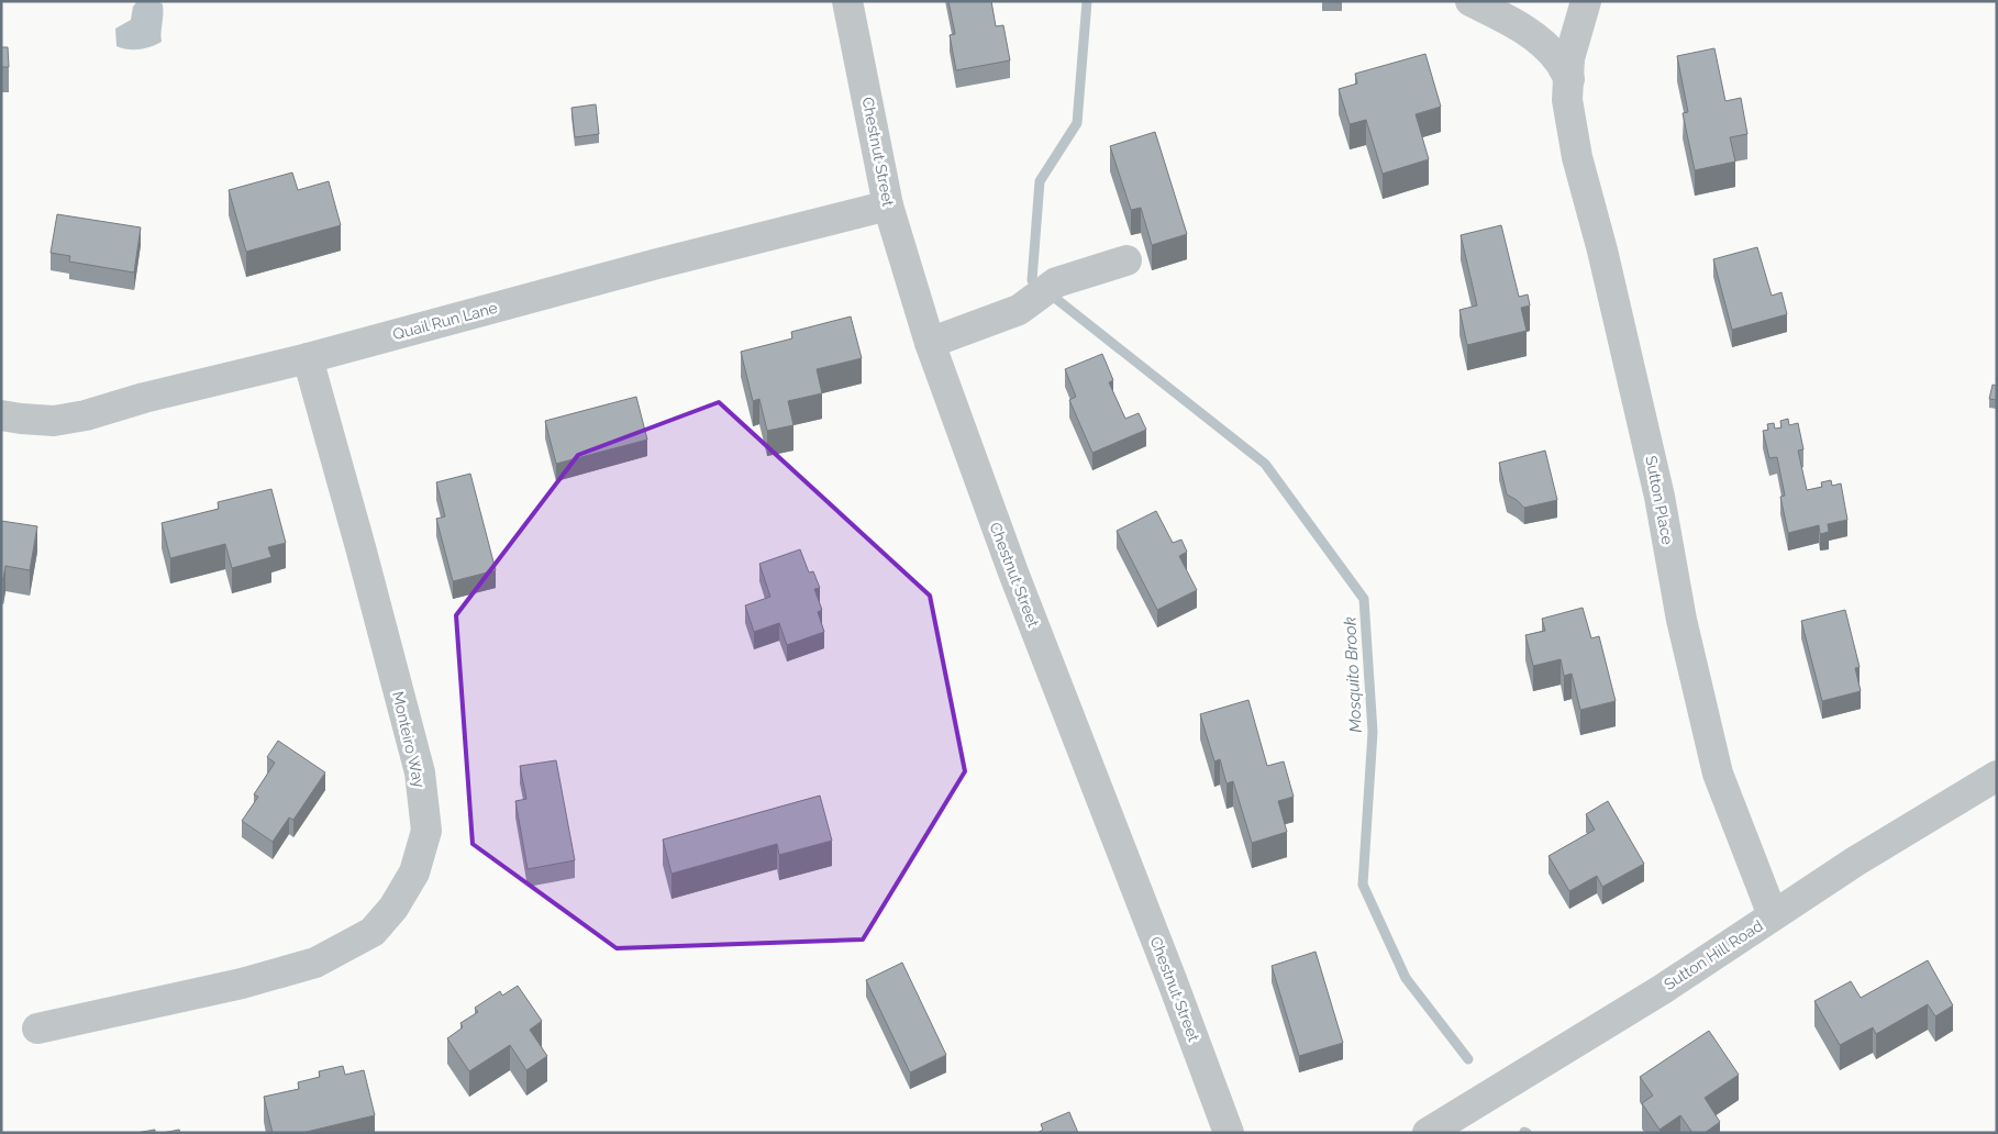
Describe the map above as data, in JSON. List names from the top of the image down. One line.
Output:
{"streets":{"street":["Chestnut Street","Quail Run Lane","Sutton Place","Monteiro Way","Sutton Hill Road"]},"crossings":[["Chestnut Street","Quail Run Lane"],["Quail Run Lane","Monteiro Way"],["Sutton Place","Sutton Hill Road"]],"water":["Mosquito Brook"]}
